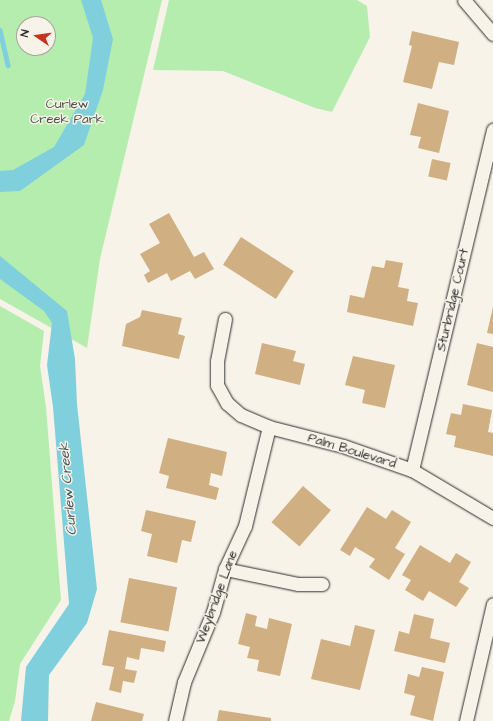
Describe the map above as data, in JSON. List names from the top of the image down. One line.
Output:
{"streets":{"street":["Sturbridge Court","Palm Boulevard","Weybridge Lane"]},"crossings":[["Sturbridge Court","Palm Boulevard"],["Palm Boulevard","Weybridge Lane"]],"water":["Curlew Creek"],"parks":["Curlew Creek Park"],"north":"left"}
